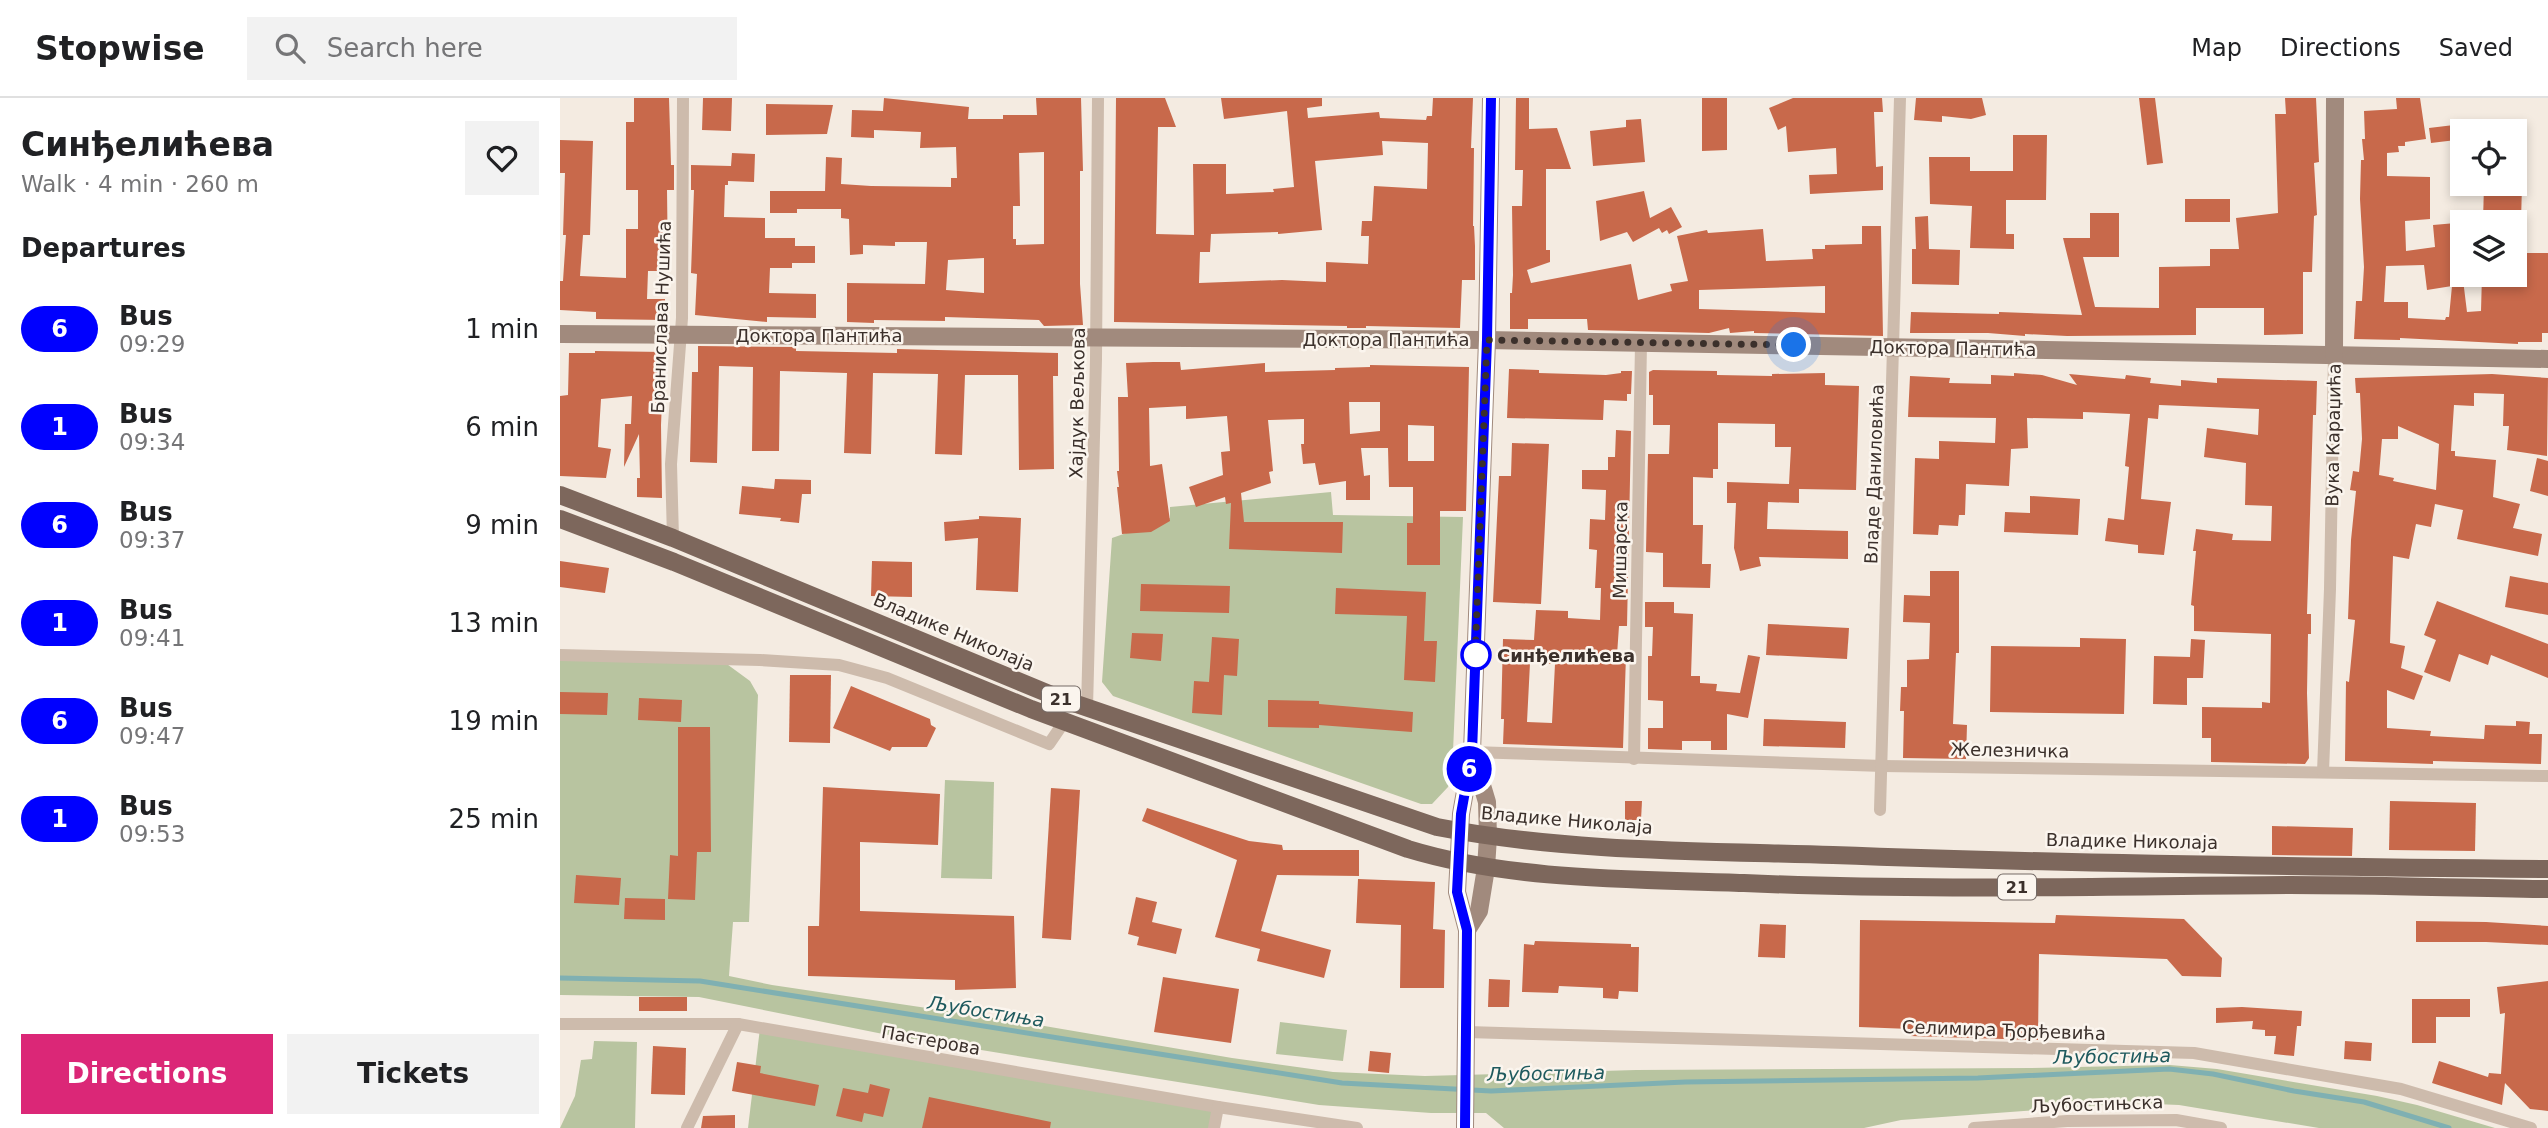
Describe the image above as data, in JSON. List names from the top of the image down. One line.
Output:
{"streets":{"main road":["Владике Николаја","21"],"street":["Бранислава Нушића","Доктора Пантића","Хајдук Вељкова","Вука Караџића","Владе Даниловића","Мишарска","Железничка","Селимира Ђорђевића","Пастерова","Љубостињска"]},"crossings":[["Бранислава Нушића","Доктора Пантића"],["Бранислава Нушића","Владике Николаја"],["Доктора Пантића","Хајдук Вељкова"],["Доктора Пантића","Вука Караџића"],["Доктора Пантића","Владе Даниловића"],["Доктора Пантића","Мишарска"],["Хајдук Вељкова","Владике Николаја"],["Вука Караџића","Железничка"],["Владе Даниловића","Железничка"],["Мишарска","Железничка"]],"water":["Љубостиња"],"places":["Синђелићева"],"lines":["bus line 6"],"page":{"header":"Stopwise","search":"Search here","nav":["Map","Directions","Saved"],"heading":[["Синђелићева","Walk · 4 min · 260 m"],"Departures"],"on_map":"6","list":[{"mark":"6","name":"Bus","note":"09:29","value":"1 min"},{"mark":"1","name":"Bus","note":"09:34","value":"6 min"},{"mark":"6","name":"Bus","note":"09:37","value":"9 min"},{"mark":"1","name":"Bus","note":"09:41","value":"13 min"},{"mark":"6","name":"Bus","note":"09:47","value":"19 min"},{"mark":"1","name":"Bus","note":"09:53","value":"25 min"}],"buttons":["Directions","Tickets"]}}
